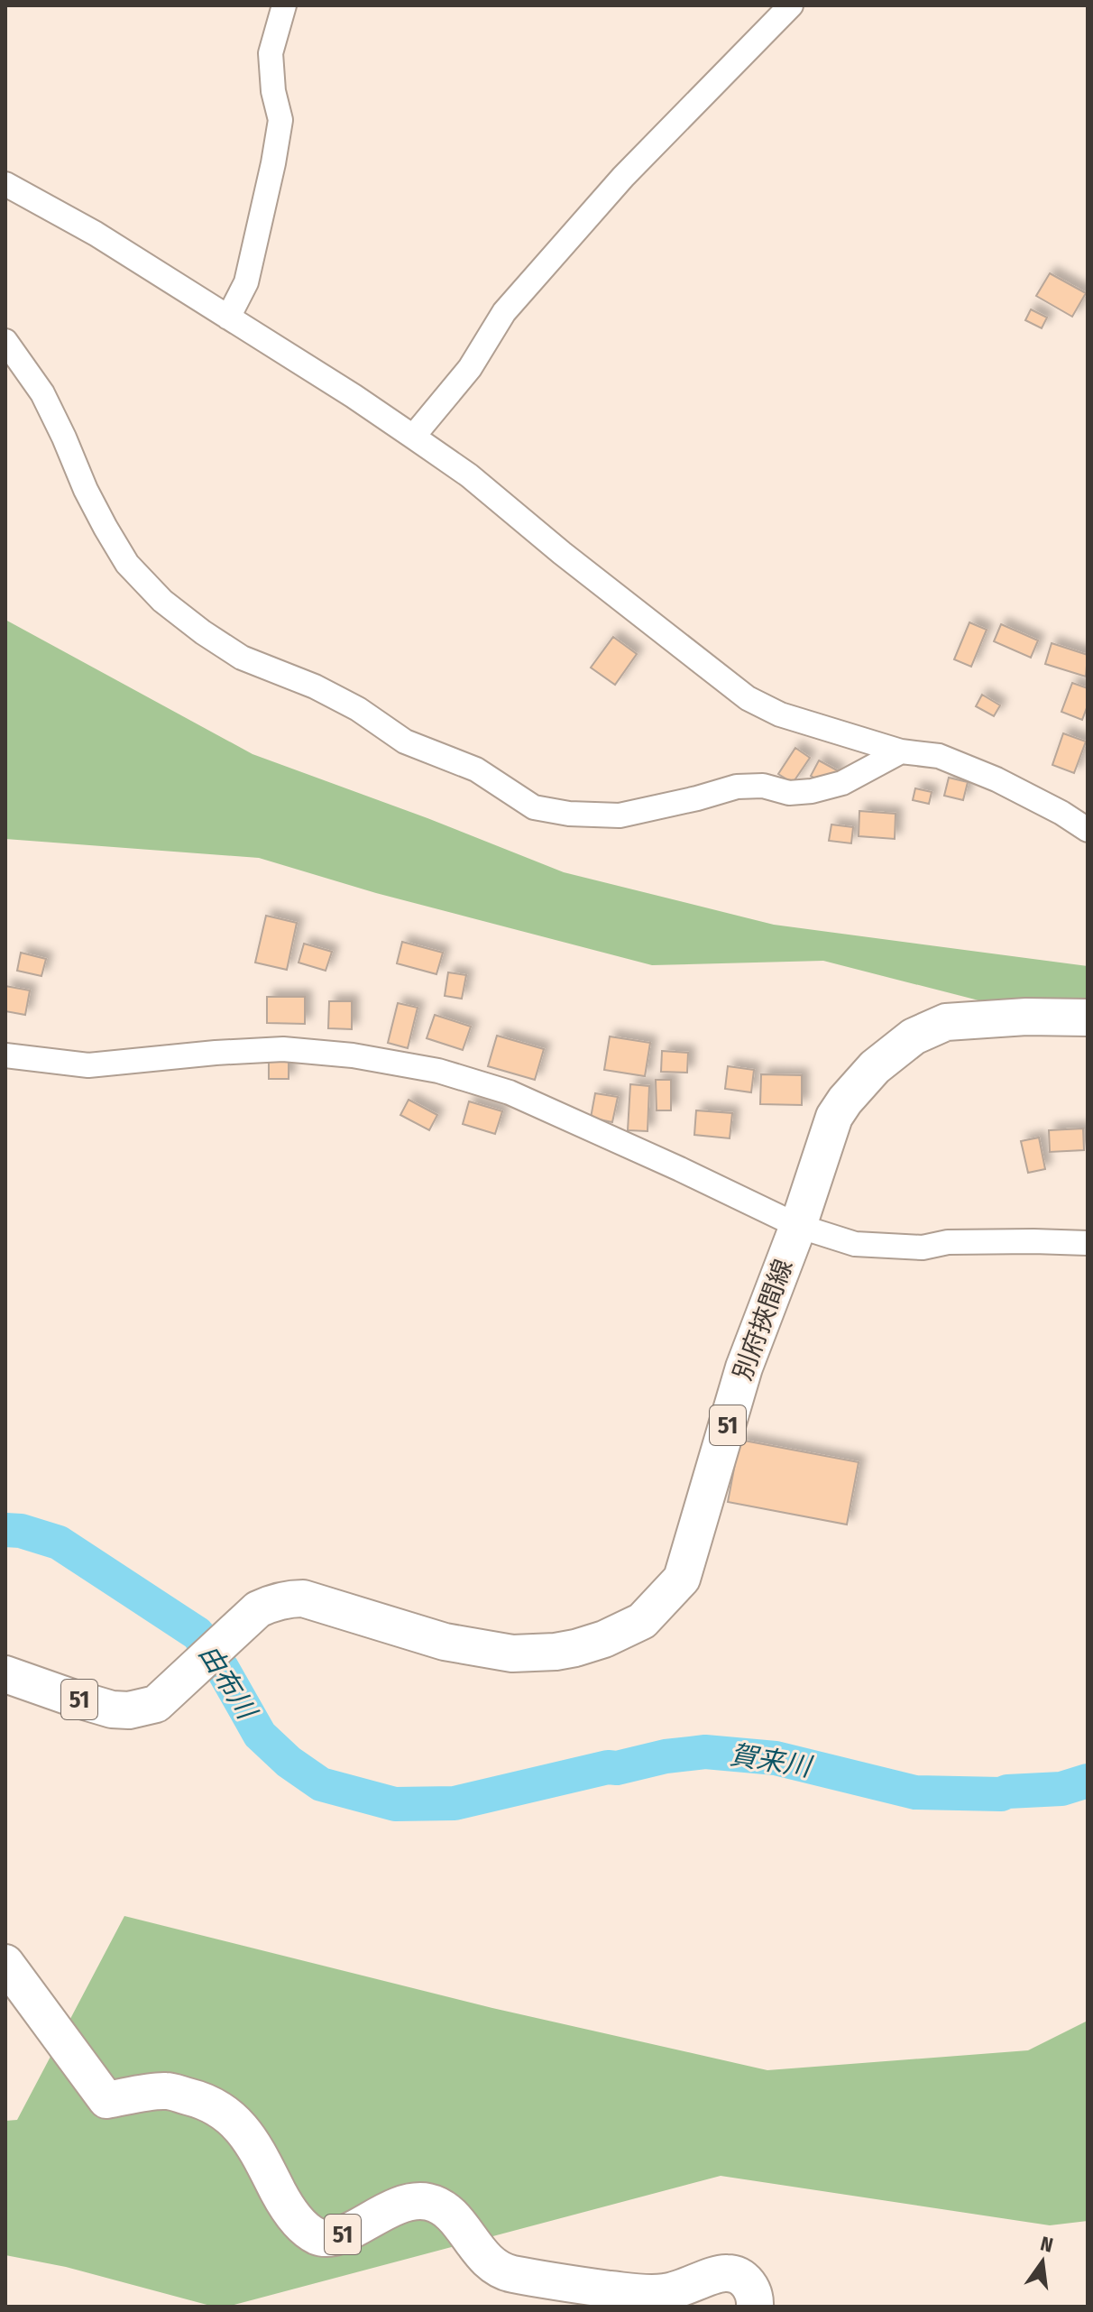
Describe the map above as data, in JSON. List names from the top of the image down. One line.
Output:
{"streets":{"main road":["別府挾間線","51"]},"water":["由布川","賀来川"],"north":"top"}
